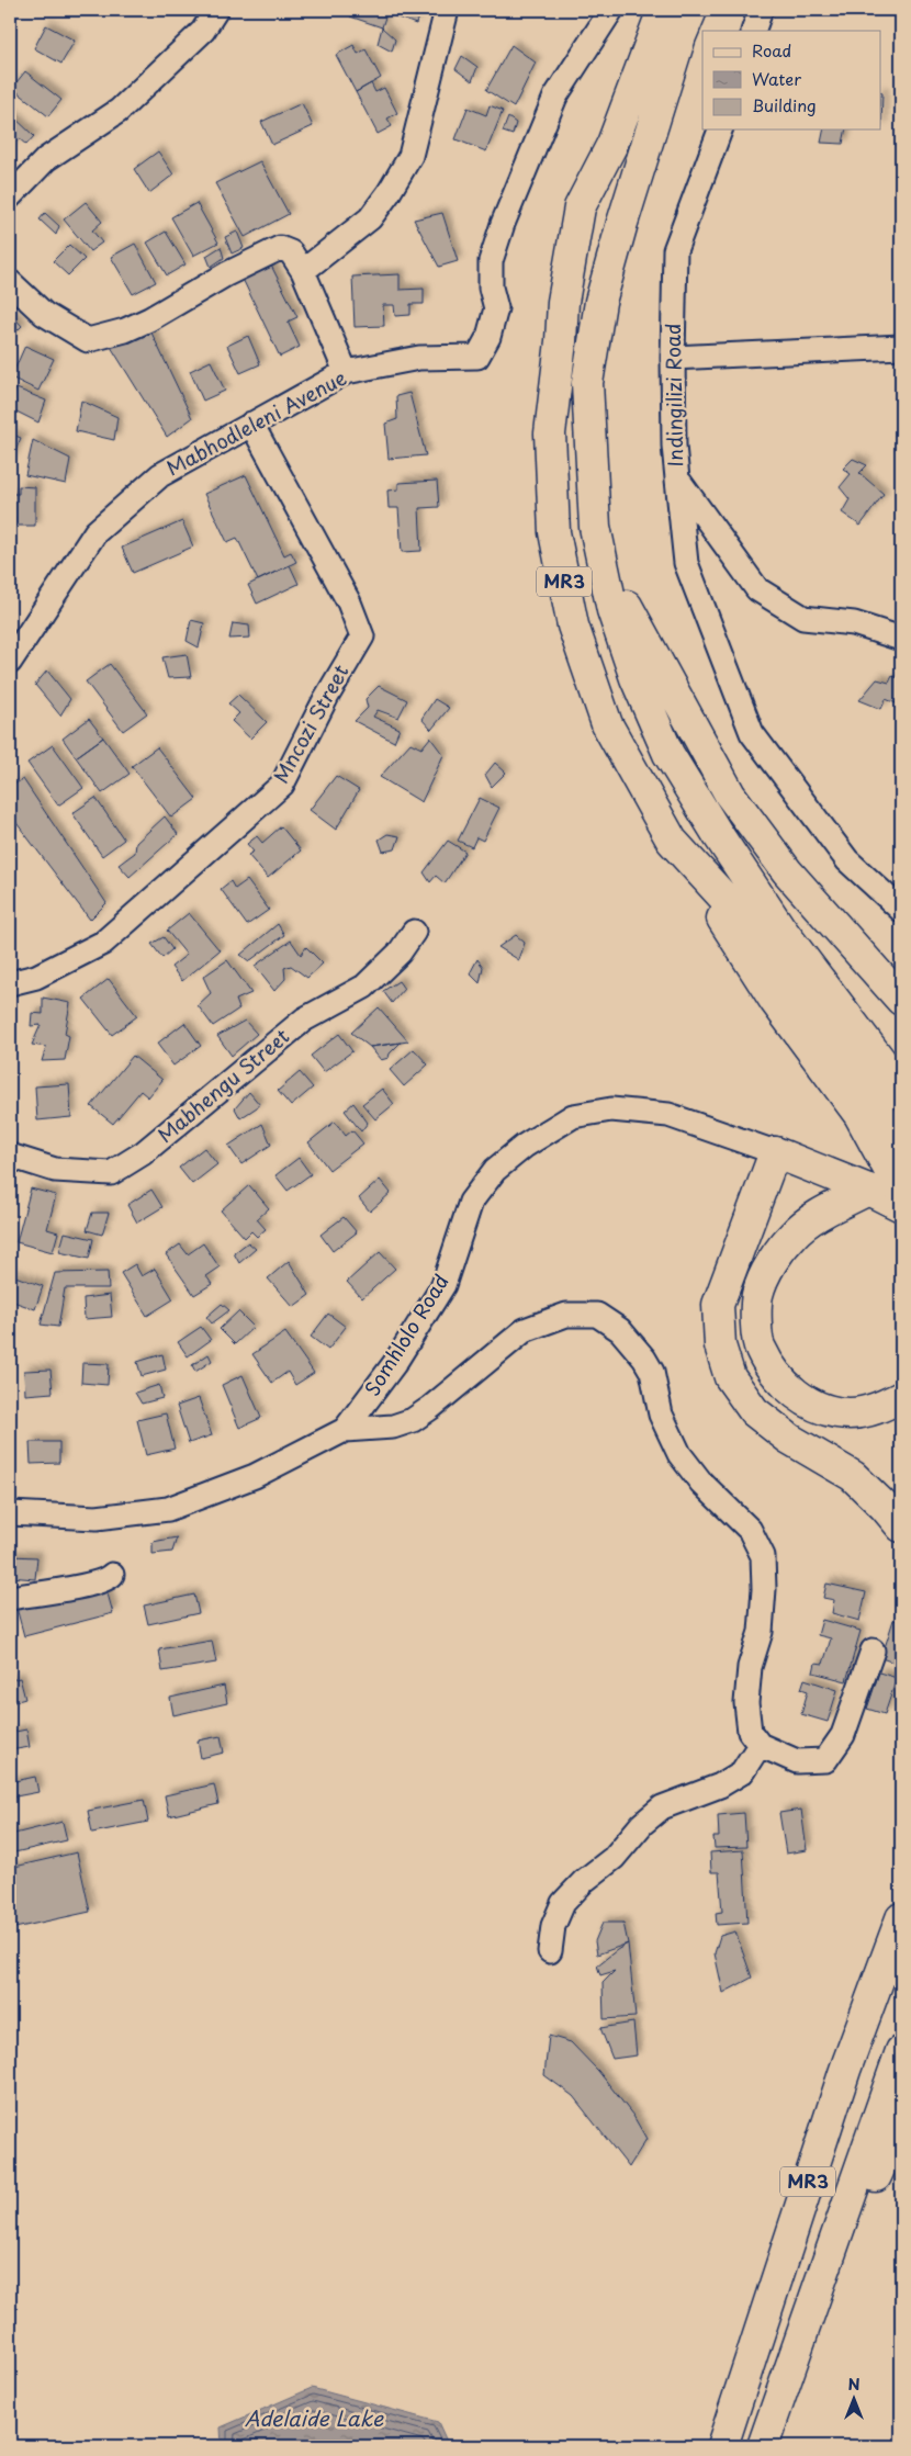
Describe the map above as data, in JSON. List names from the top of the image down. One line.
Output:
{"streets":{"main road":["MR3","Somhlolo Road"],"street":["Indingilizi Road","Mabhodleleni Avenue","Mncozi Street","Mabhengu Street"]},"crossings":[["Mabhodleleni Avenue","Mncozi Street"]],"water":["Adelaide Lake"],"legend":["Road","Water","Building"],"north":"top"}
